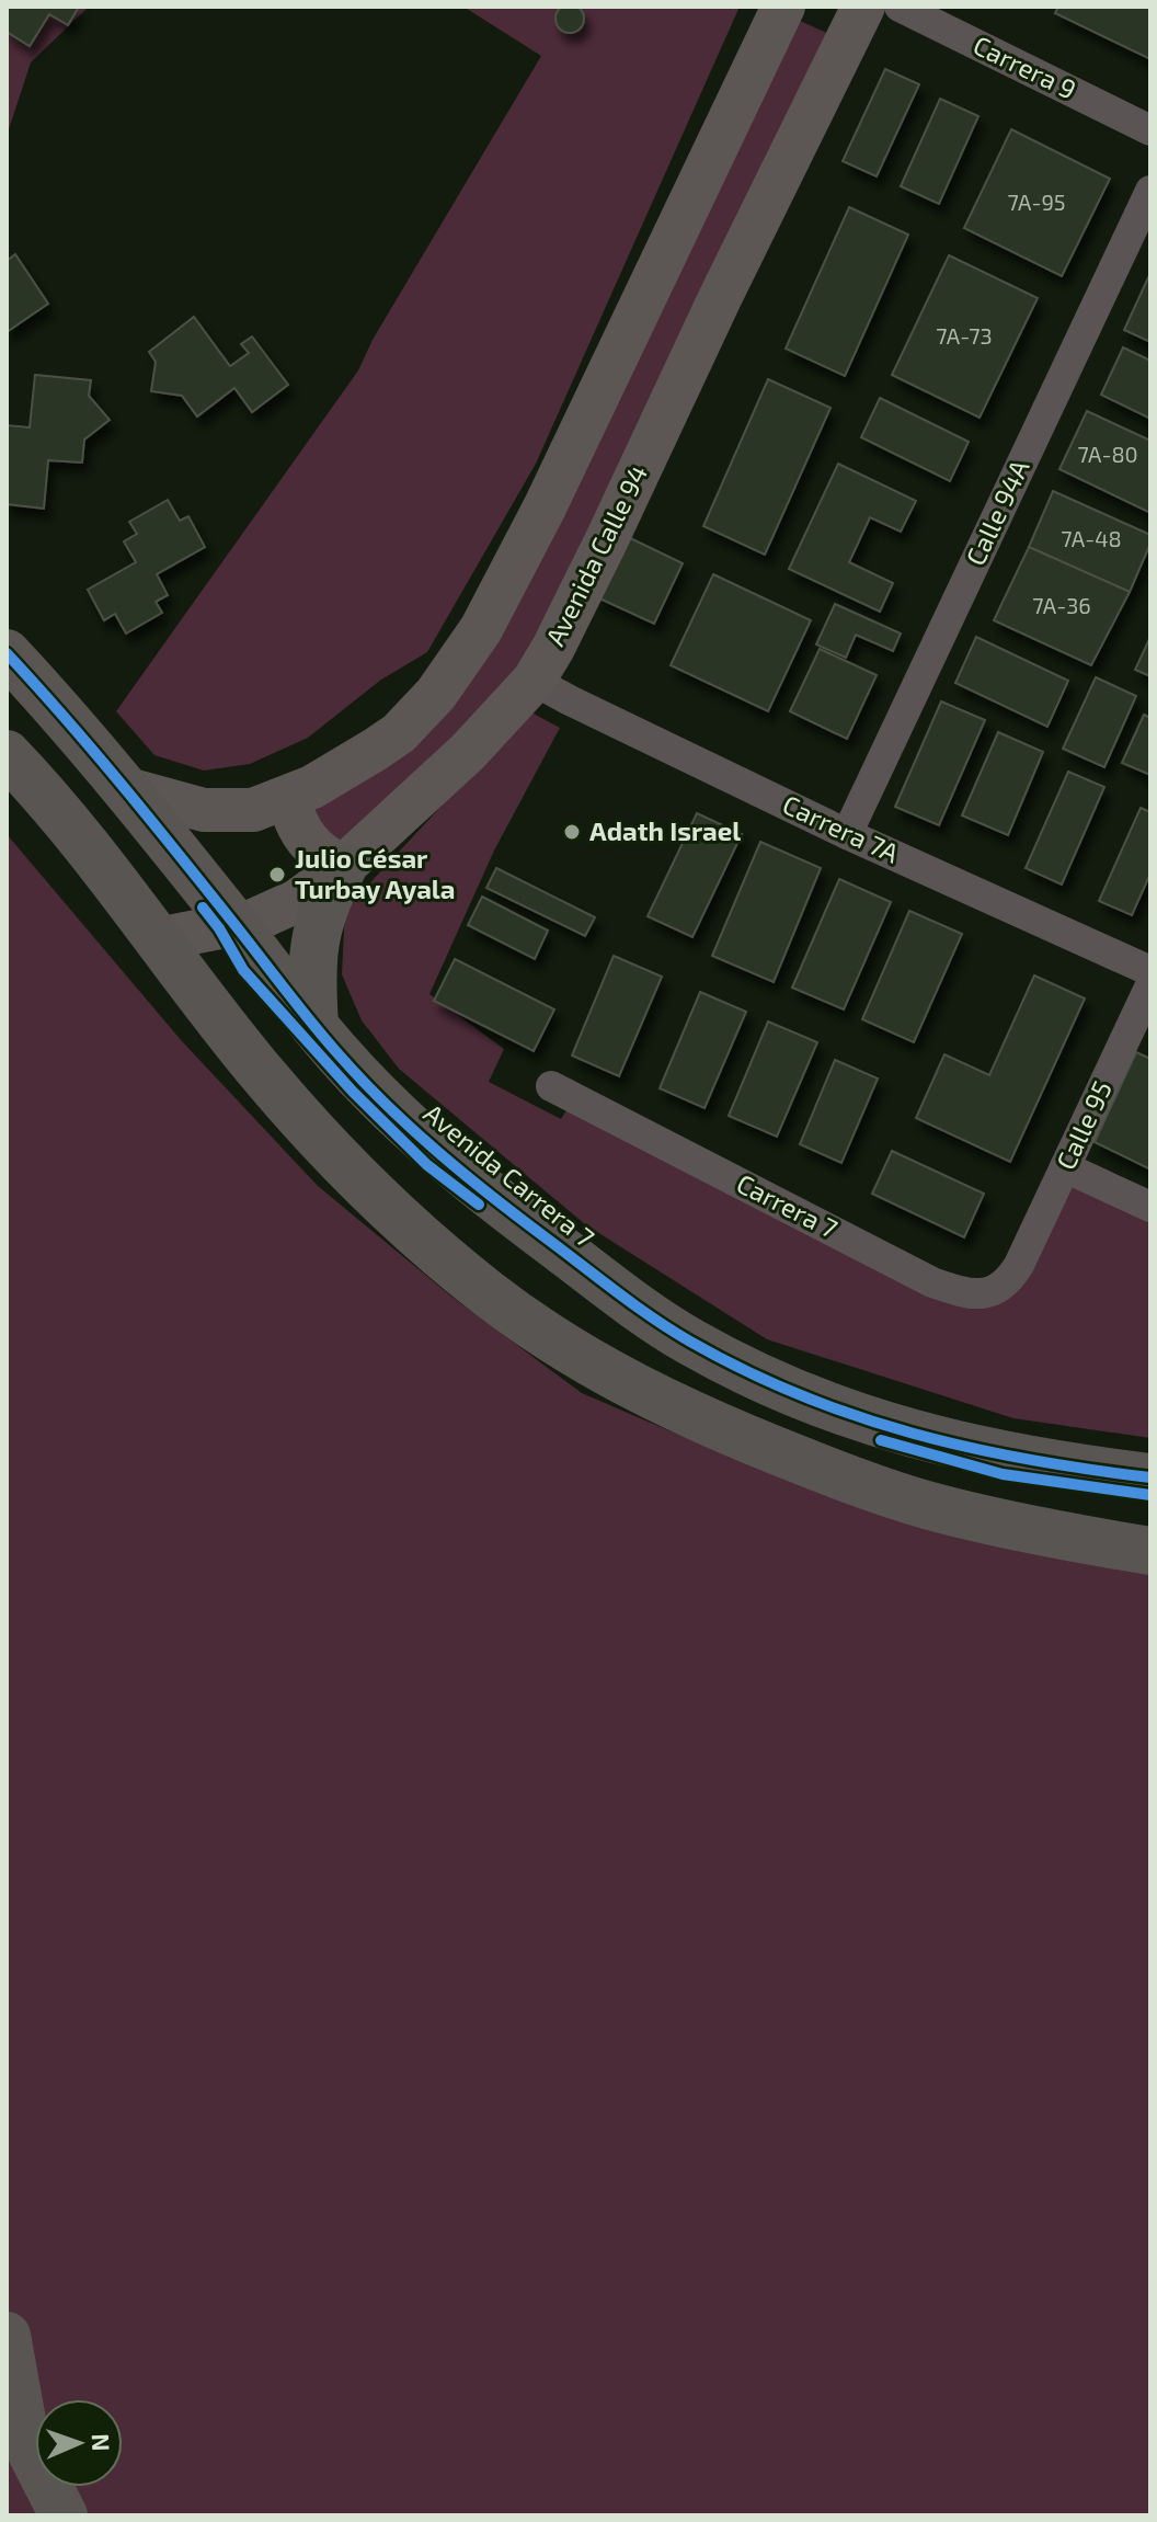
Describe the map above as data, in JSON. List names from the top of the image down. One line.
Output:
{"streets":{"main road":["Avenida Calle 94","Avenida Carrera 7"],"street":["Carrera 9","Calle 94A","Carrera 7A","Calle 95","Carrera 7"]},"crossings":[["Calle 94A","Carrera 7A"],["Avenida Calle 94","Carrera 7A"],["Avenida Calle 94","Avenida Carrera 7"],["Calle 95","Carrera 7"]],"places":["Adath Israel","Julio César Turbay Ayala"],"house_numbers":["7A-95","7A-73","7A-80","7A-48","7A-36"],"north":"right"}
